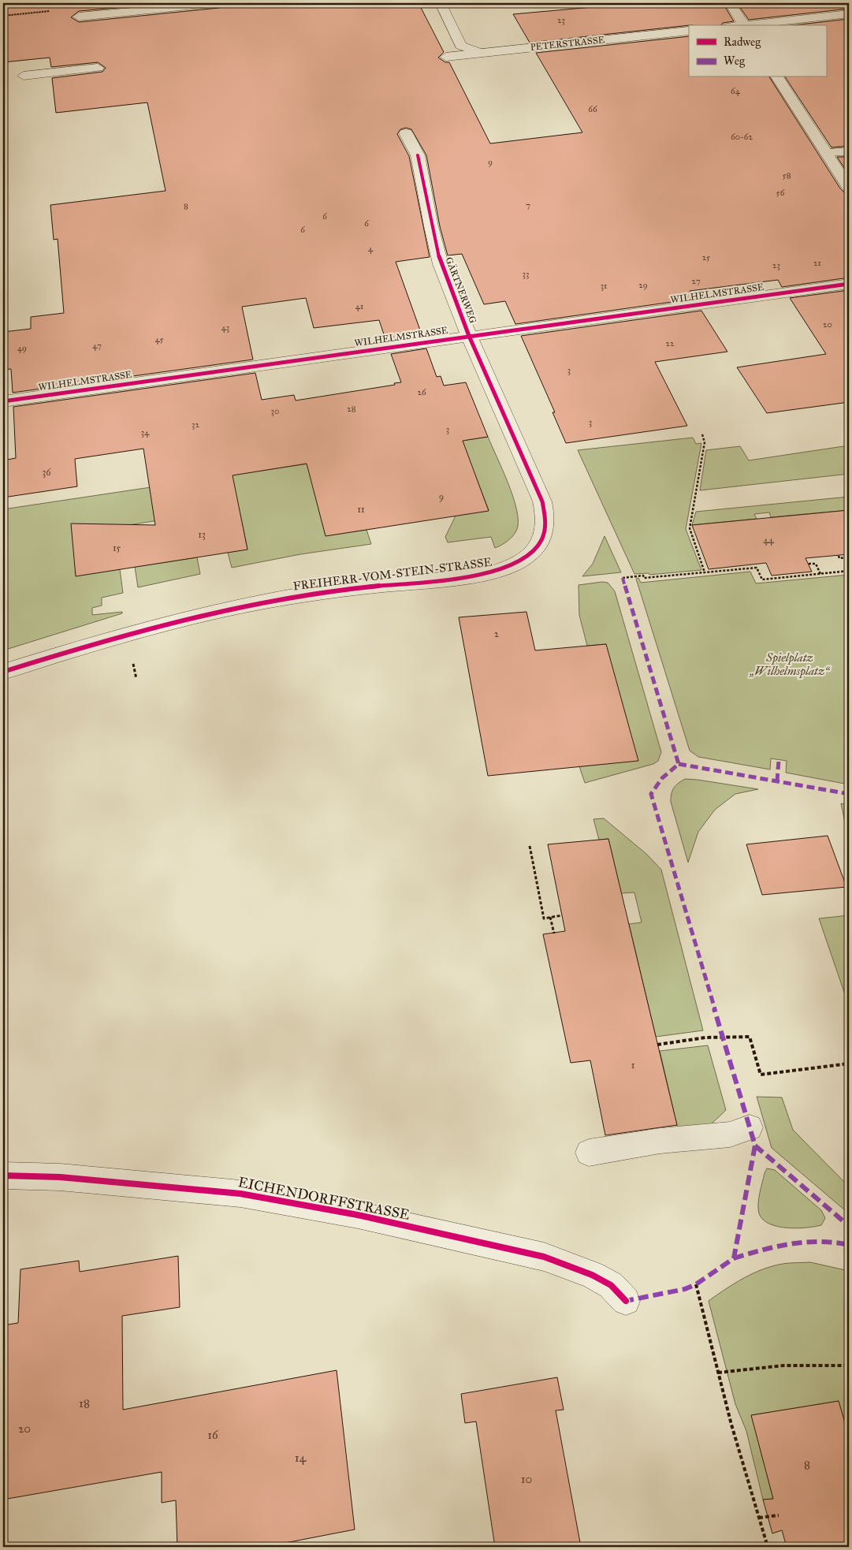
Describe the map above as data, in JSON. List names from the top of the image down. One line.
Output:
{"streets":{"street":["PETERSTRASSE","GÄRTNERWEG","WILHELMSTRASSE","FREIHERR-VOM-STEIN-STRASSE","EICHENDORFFSTRASSE"]},"crossings":[["GÄRTNERWEG","WILHELMSTRASSE"],["GÄRTNERWEG","FREIHERR-VOM-STEIN-STRASSE"]],"parks":["Spielplatz „Wilhelmsplatz“"],"house_numbers":["23","64","66","60-62","9","58","56","7","8","6","6","6","4","25","21","23","33","27","29","31","41","20","43","45","22","47","49","3","26","28","30","3","32","3","34","36","9","11","13","44","15","2","1","18","20","16","14","8","10"],"legend":["Radweg","Weg"]}
